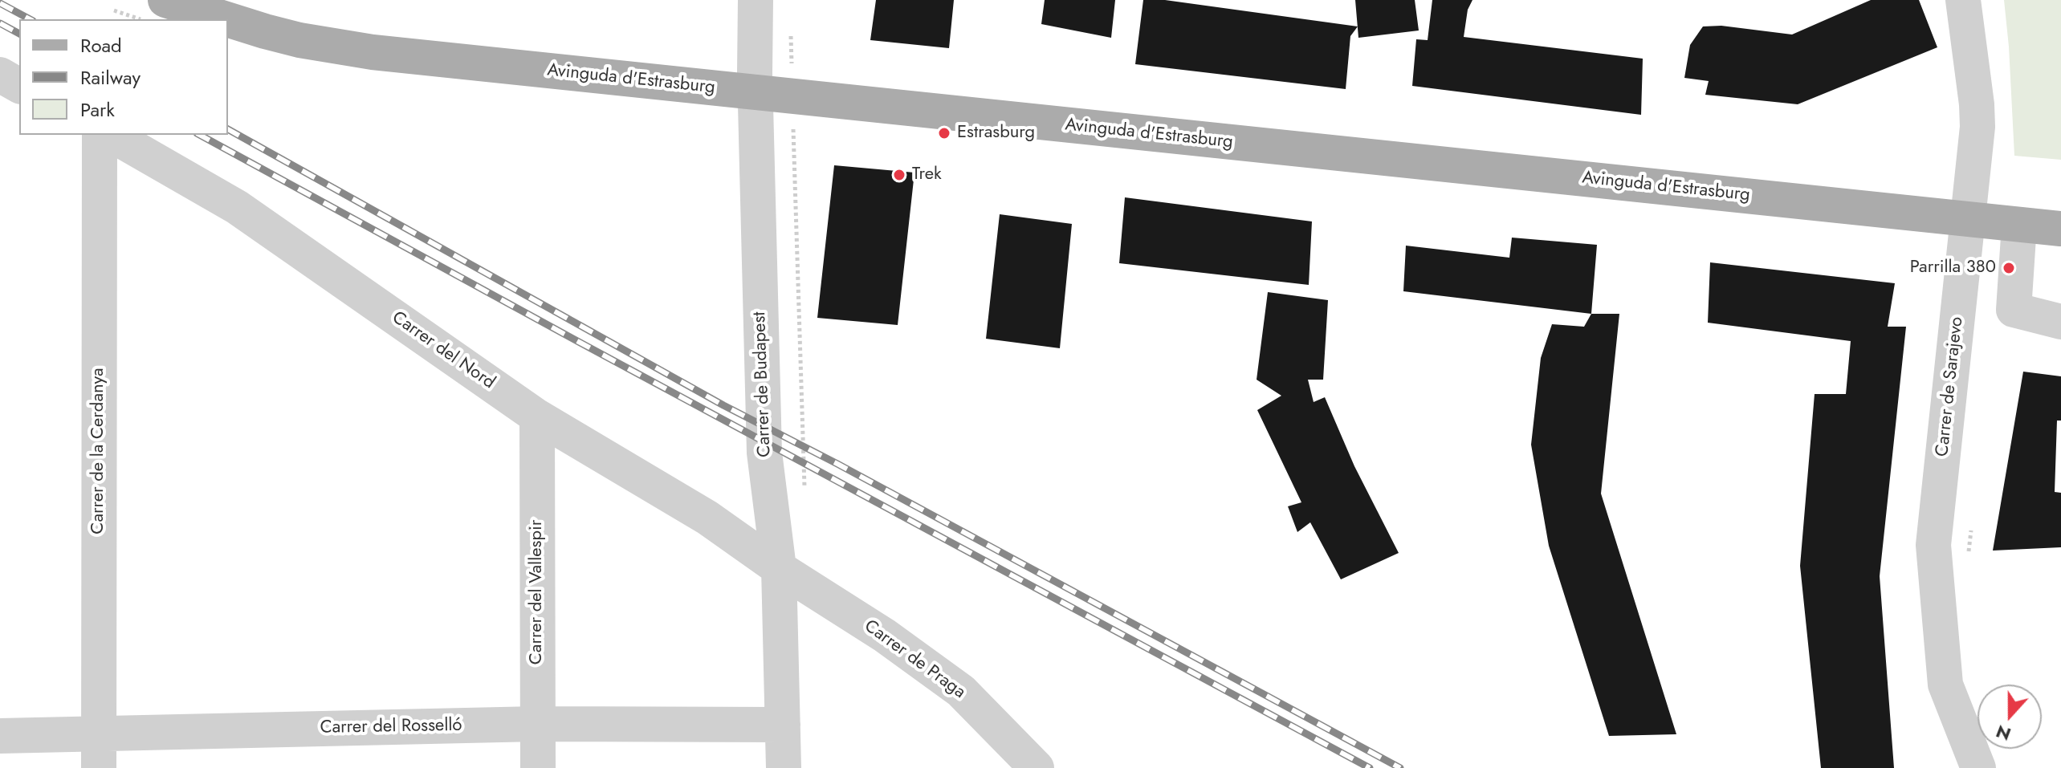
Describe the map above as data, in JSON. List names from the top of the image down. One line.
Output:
{"streets":{"main road":["Avinguda d'Estrasburg"],"street":["Carrer del Nord","Carrer de Budapest","Carrer de Sarajevo","Carrer de la Cerdanya","Carrer del Vallespir","Carrer de Praga","Carrer del Rosselló"]},"crossings":[["Avinguda d'Estrasburg","Carrer de Budapest"],["Avinguda d'Estrasburg","Carrer de Sarajevo"],["Carrer del Nord","Carrer de Budapest"],["Carrer del Nord","Carrer del Vallespir"],["Carrer del Nord","Carrer de Praga"],["Carrer de Budapest","Carrer de Praga"],["Carrer de Budapest","Carrer del Rosselló"],["Carrer de la Cerdanya","Carrer del Rosselló"],["Carrer del Vallespir","Carrer del Rosselló"]],"places":["Estrasburg","Trek","Parrilla 380"],"legend":["Road","Railway","Park"],"north":"bottom"}
